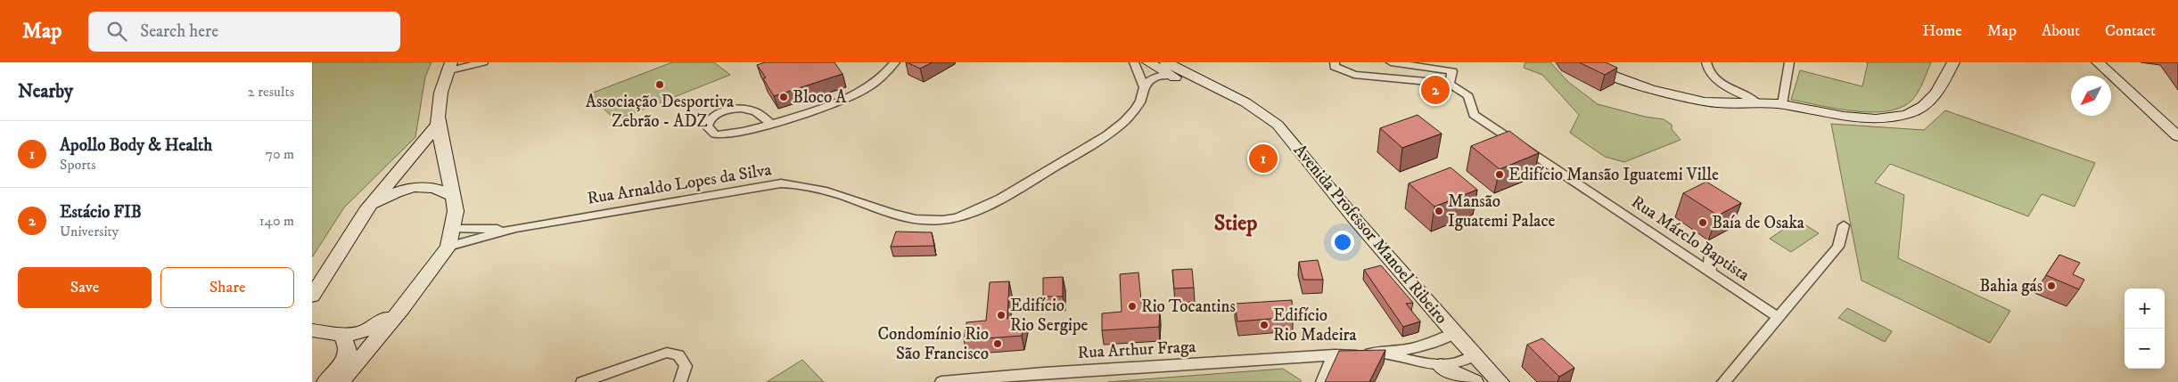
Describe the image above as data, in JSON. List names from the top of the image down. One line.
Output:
{"streets":{"street":["Rua Arnaldo Lopes da Silva","Avenida Professor Manoel Ribeiro","Rua Márclo Baptista","Rua Arthur Fraga"]},"crossings":[["Avenida Professor Manoel Ribeiro","Rua Arthur Fraga"]],"districts":["Stiep"],"places":["Associação Desportiva Zebrão - ADZ","Bloco A","Edifício Mansão Iguatemi Ville","Mansão Iguatemi Palace","Baía de Osaka","Bahia gás","Rio Tocantins","Edifício Rio Sergipe","Edifício Rio Madeira","Condomínio Rio São Francisco"],"north":"bottom left","page":{"header":"Map","search":"Search here","nav":["Home","Map","About","Contact"],"heading":["Nearby","2 results"],"pins":["2","1"],"list":[{"mark":"1","name":"Apollo Body & Health","note":"Sports","value":"70 m"},{"mark":"2","name":"Estácio FIB","note":"University","value":"140 m"}],"buttons":["Save","Share"],"map_buttons":["+","−"]}}
